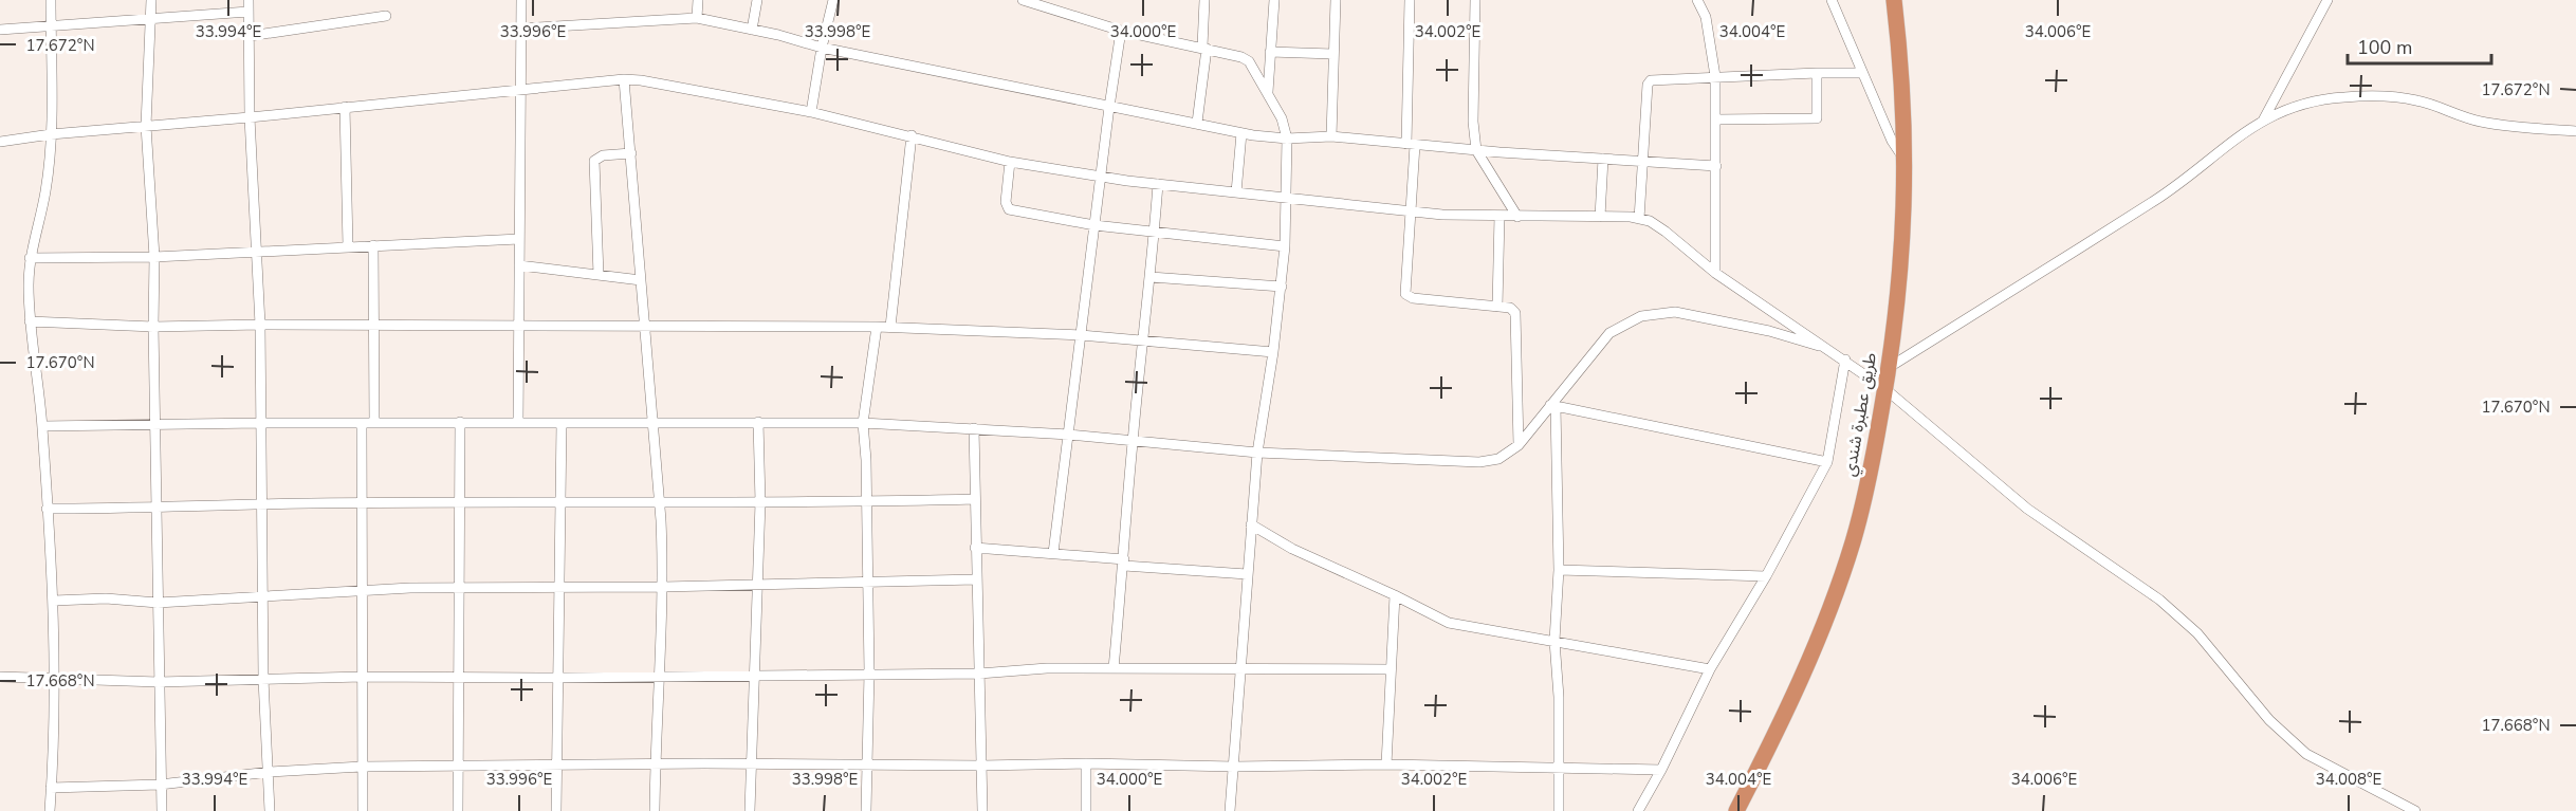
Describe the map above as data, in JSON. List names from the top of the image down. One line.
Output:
{"streets":{"highway":["طريق عطبرة شندي"]},"scale_bar":"100 m","coordinates":["33.994°E","33.996°E","33.998°E","34.000°E","34.002°E","34.004°E","34.006°E","17.672°N","17.670°N","17.668°N","34.008°E"]}
